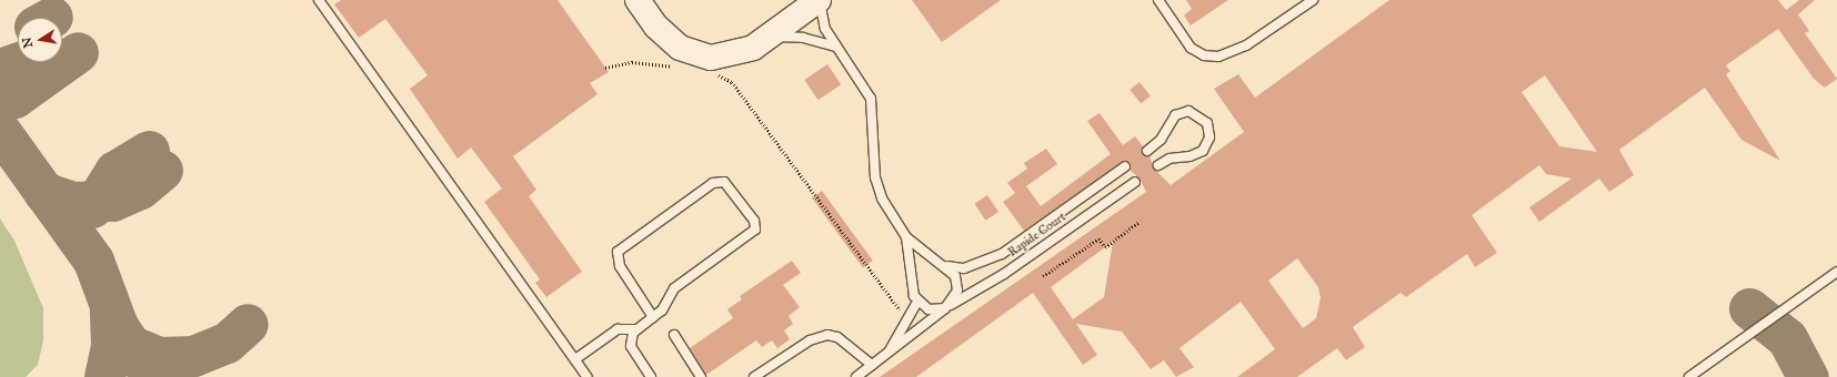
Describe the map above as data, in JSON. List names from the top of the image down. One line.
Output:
{"streets":{"lane":["Rapide Court"]},"north":"left"}
